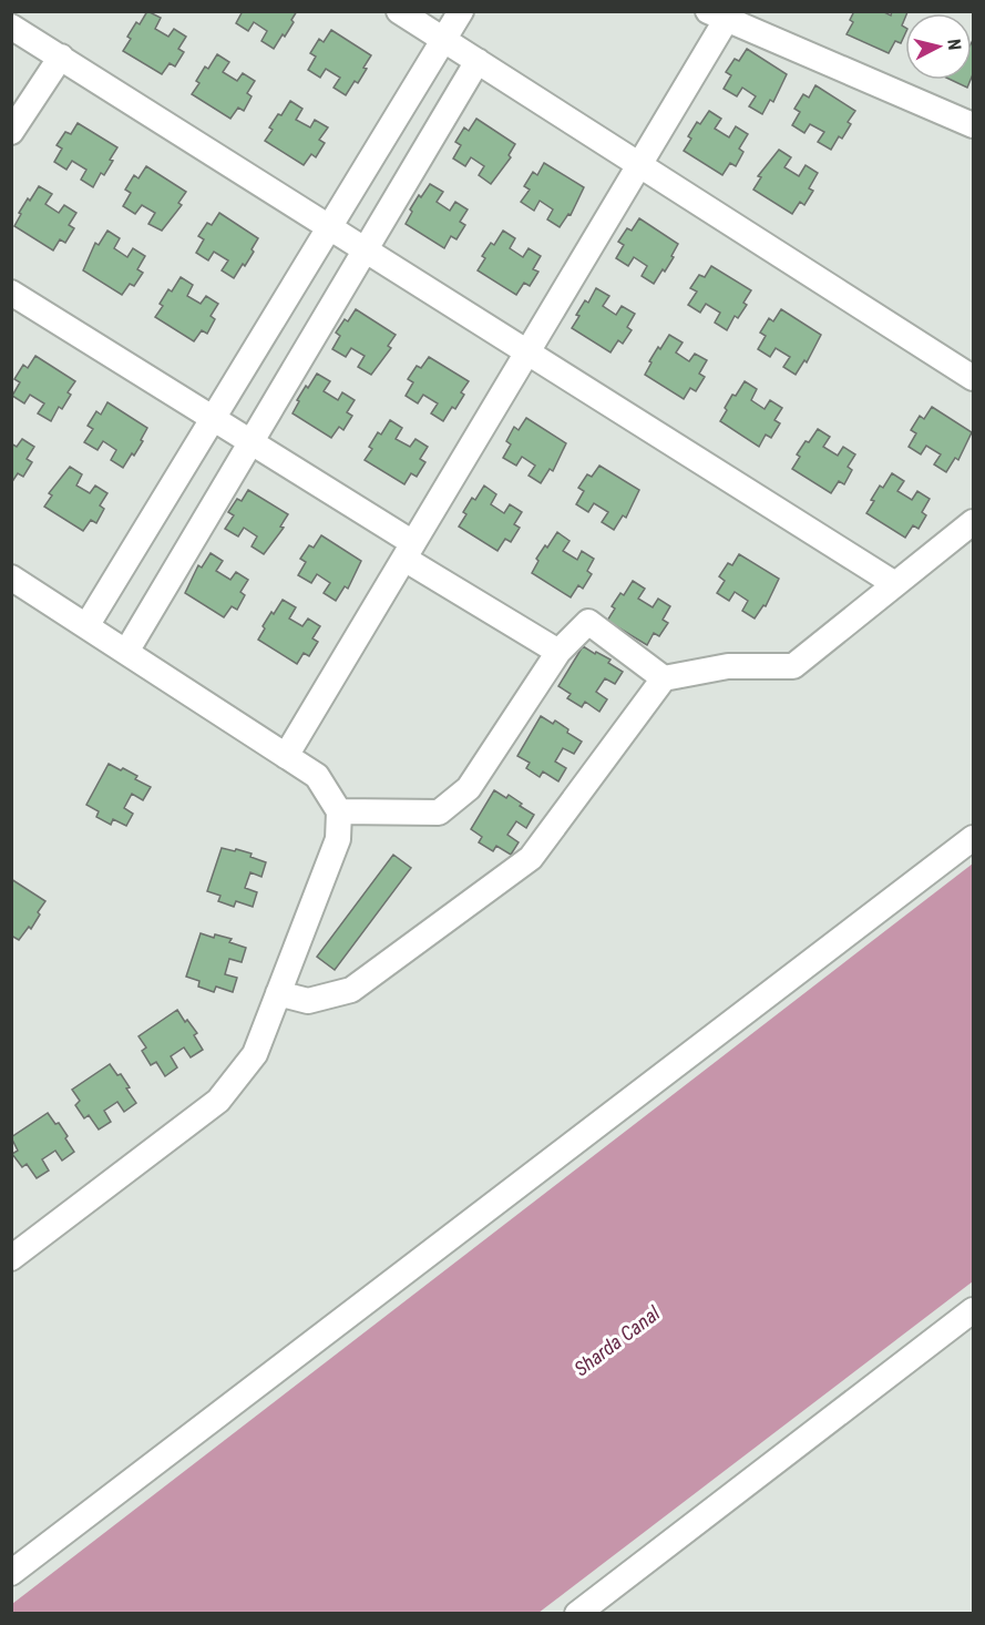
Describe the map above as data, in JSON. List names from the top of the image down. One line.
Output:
{"water":["Sharda Canal"],"north":"right"}
